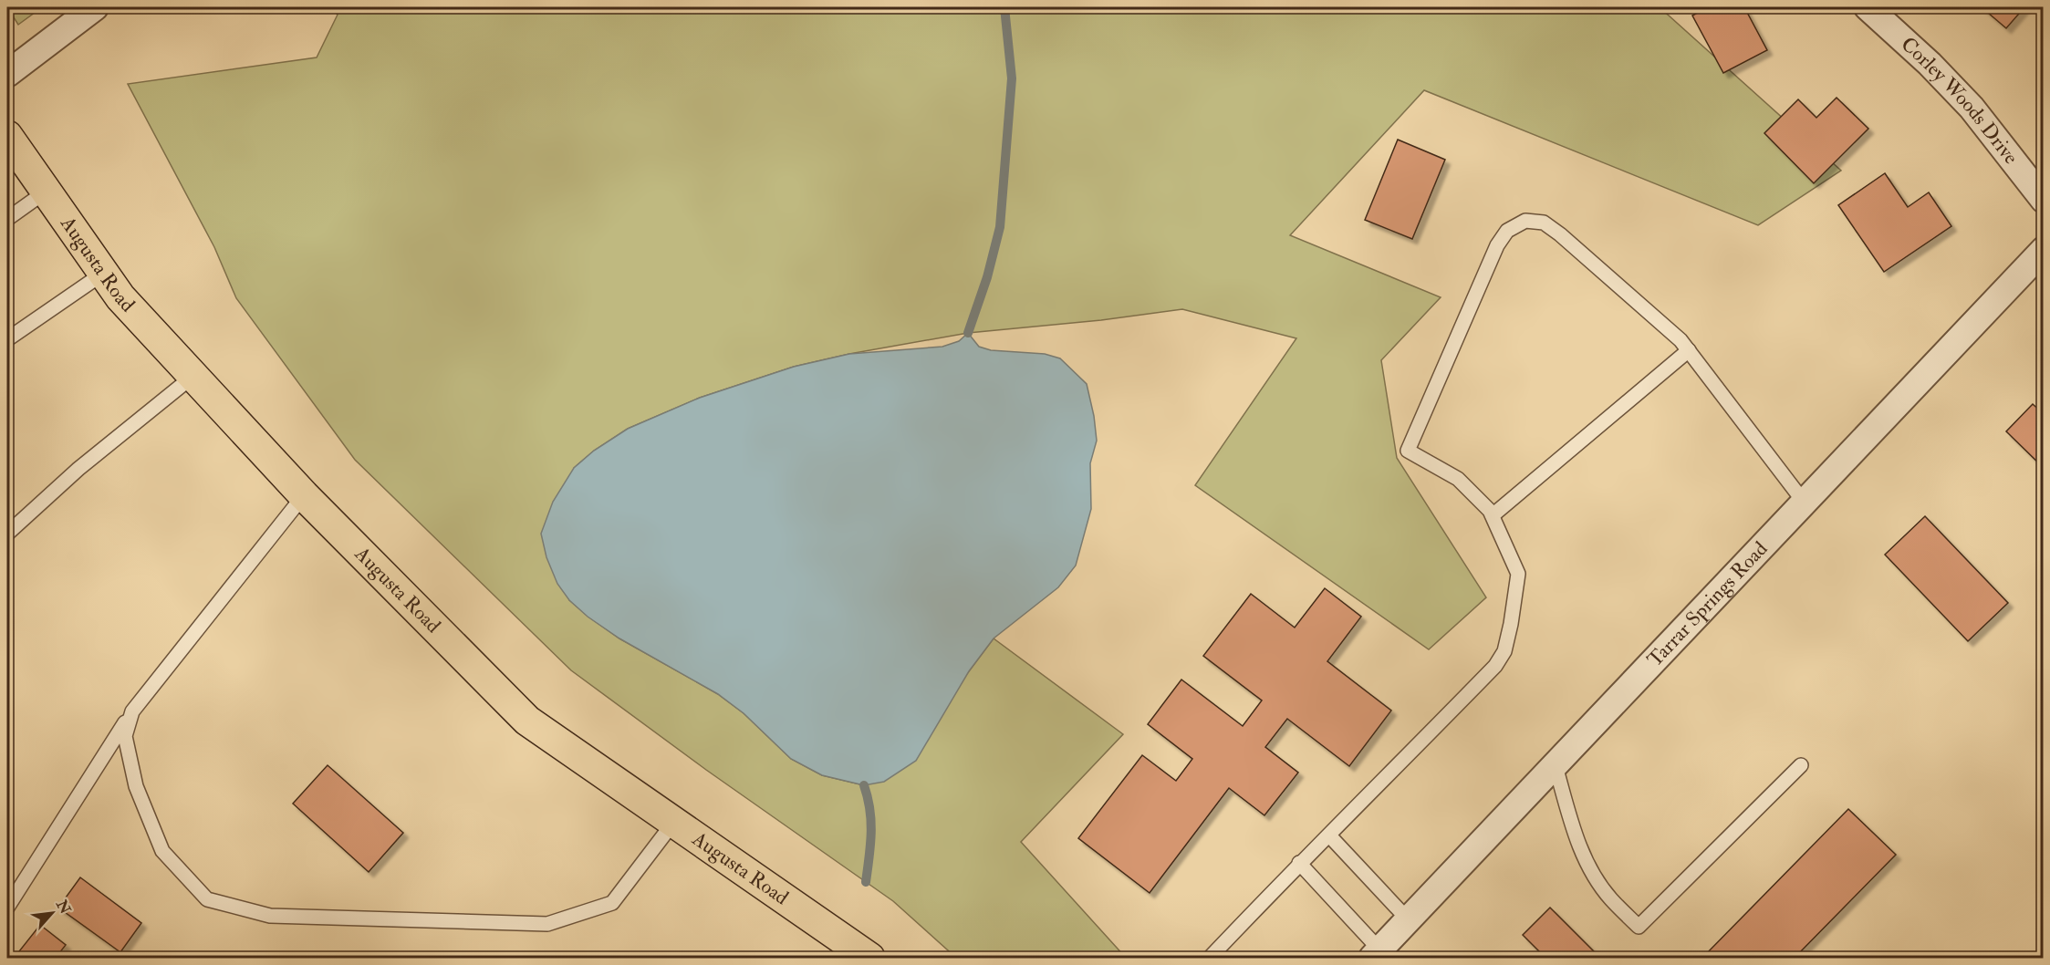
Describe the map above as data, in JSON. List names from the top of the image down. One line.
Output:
{"streets":{"main road":["Augusta Road"],"street":["Corley Woods Drive","Tarrar Springs Road"]},"north":"top right"}
